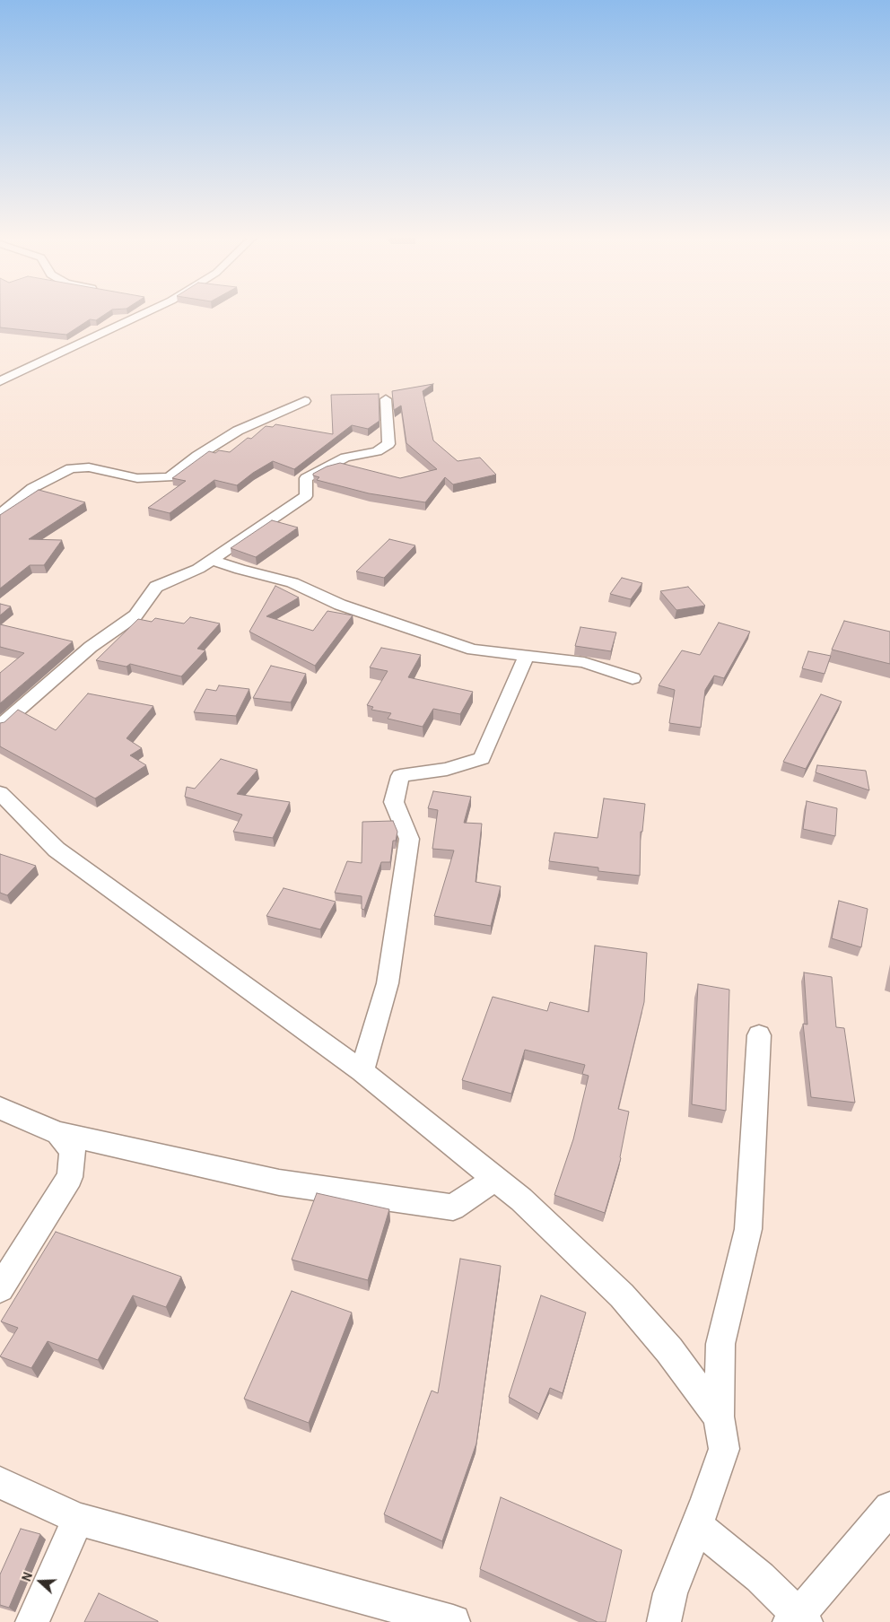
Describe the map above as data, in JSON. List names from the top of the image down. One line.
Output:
{"north":"left"}
